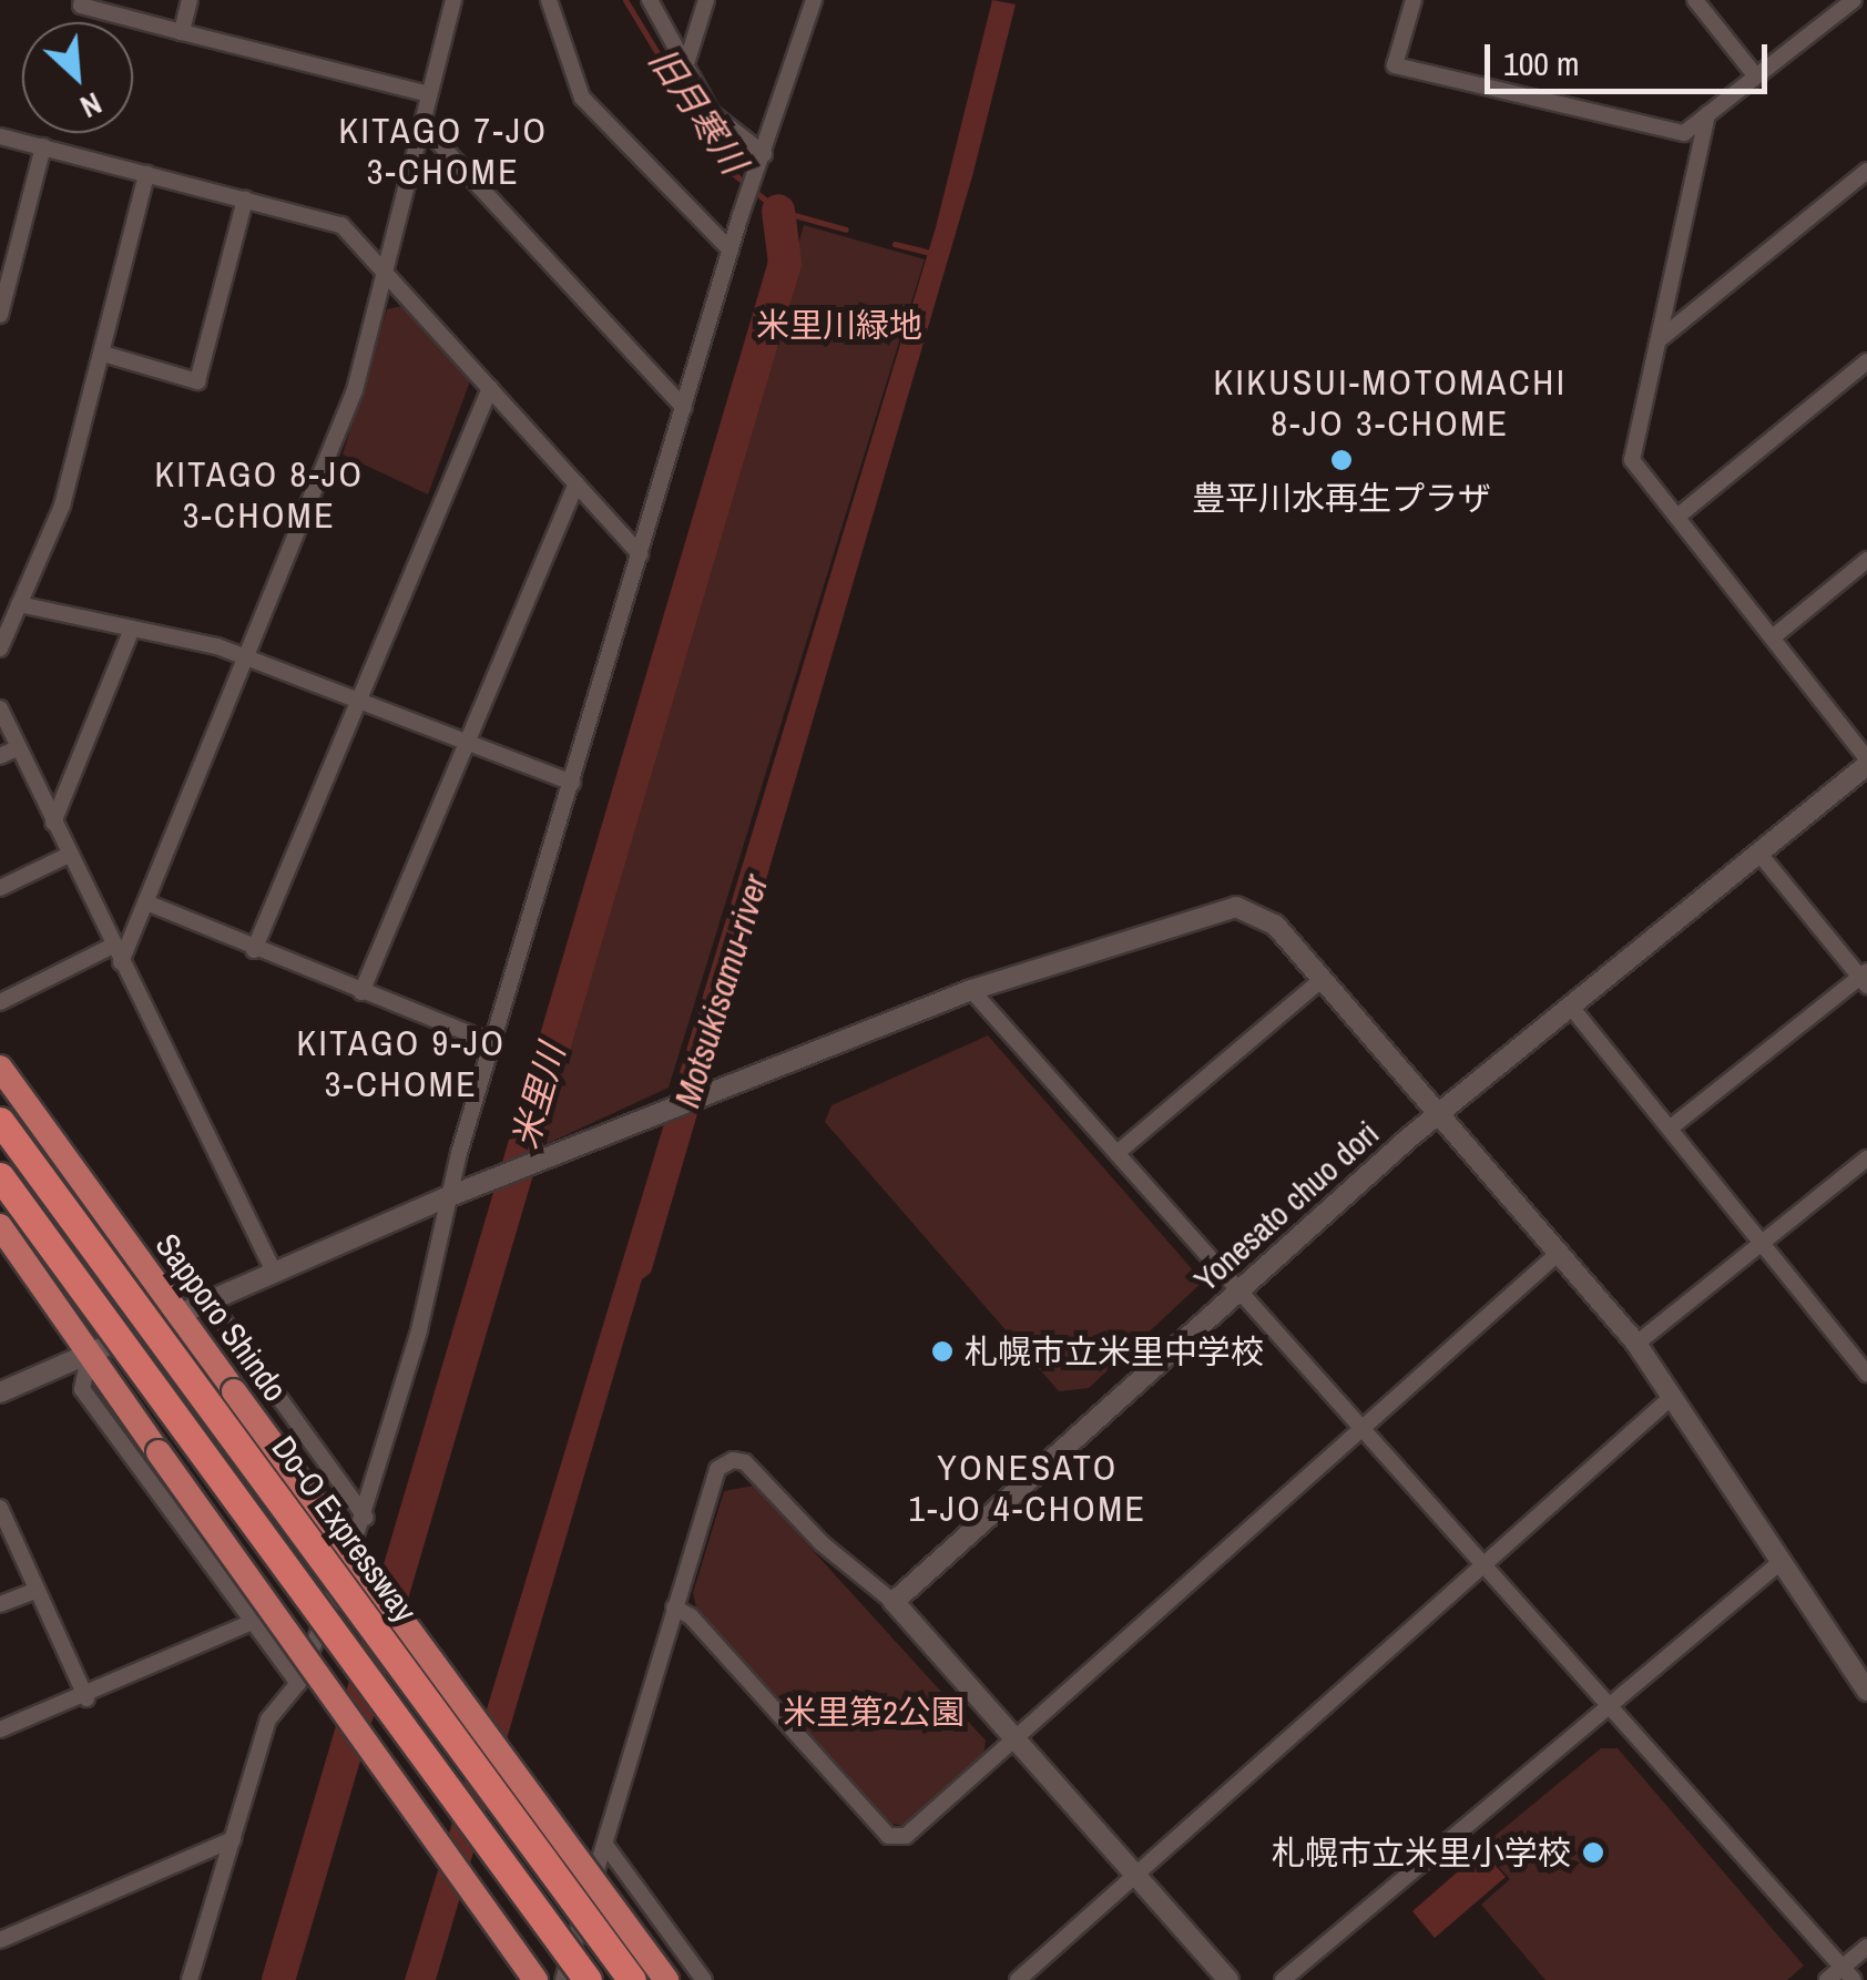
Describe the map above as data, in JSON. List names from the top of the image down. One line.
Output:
{"streets":{"highway":["Sapporo Shindo","Do-O Expressway"],"street":["Yonesato chuo dori"]},"districts":["KITAGO 7-JO 3-CHOME","KIKUSUI-MOTOMACHI 8-JO 3-CHOME","KITAGO 8-JO 3-CHOME","KITAGO 9-JO 3-CHOME","YONESATO 1-JO 4-CHOME"],"water":["旧月寒川","Motsukisamu-river","米里川"],"parks":["米里川緑地","米里第2公園"],"places":["豊平川水再生プラザ","札幌市立米里中学校","札幌市立米里小学校"],"scale_bar":"100 m","north":"bottom right"}
